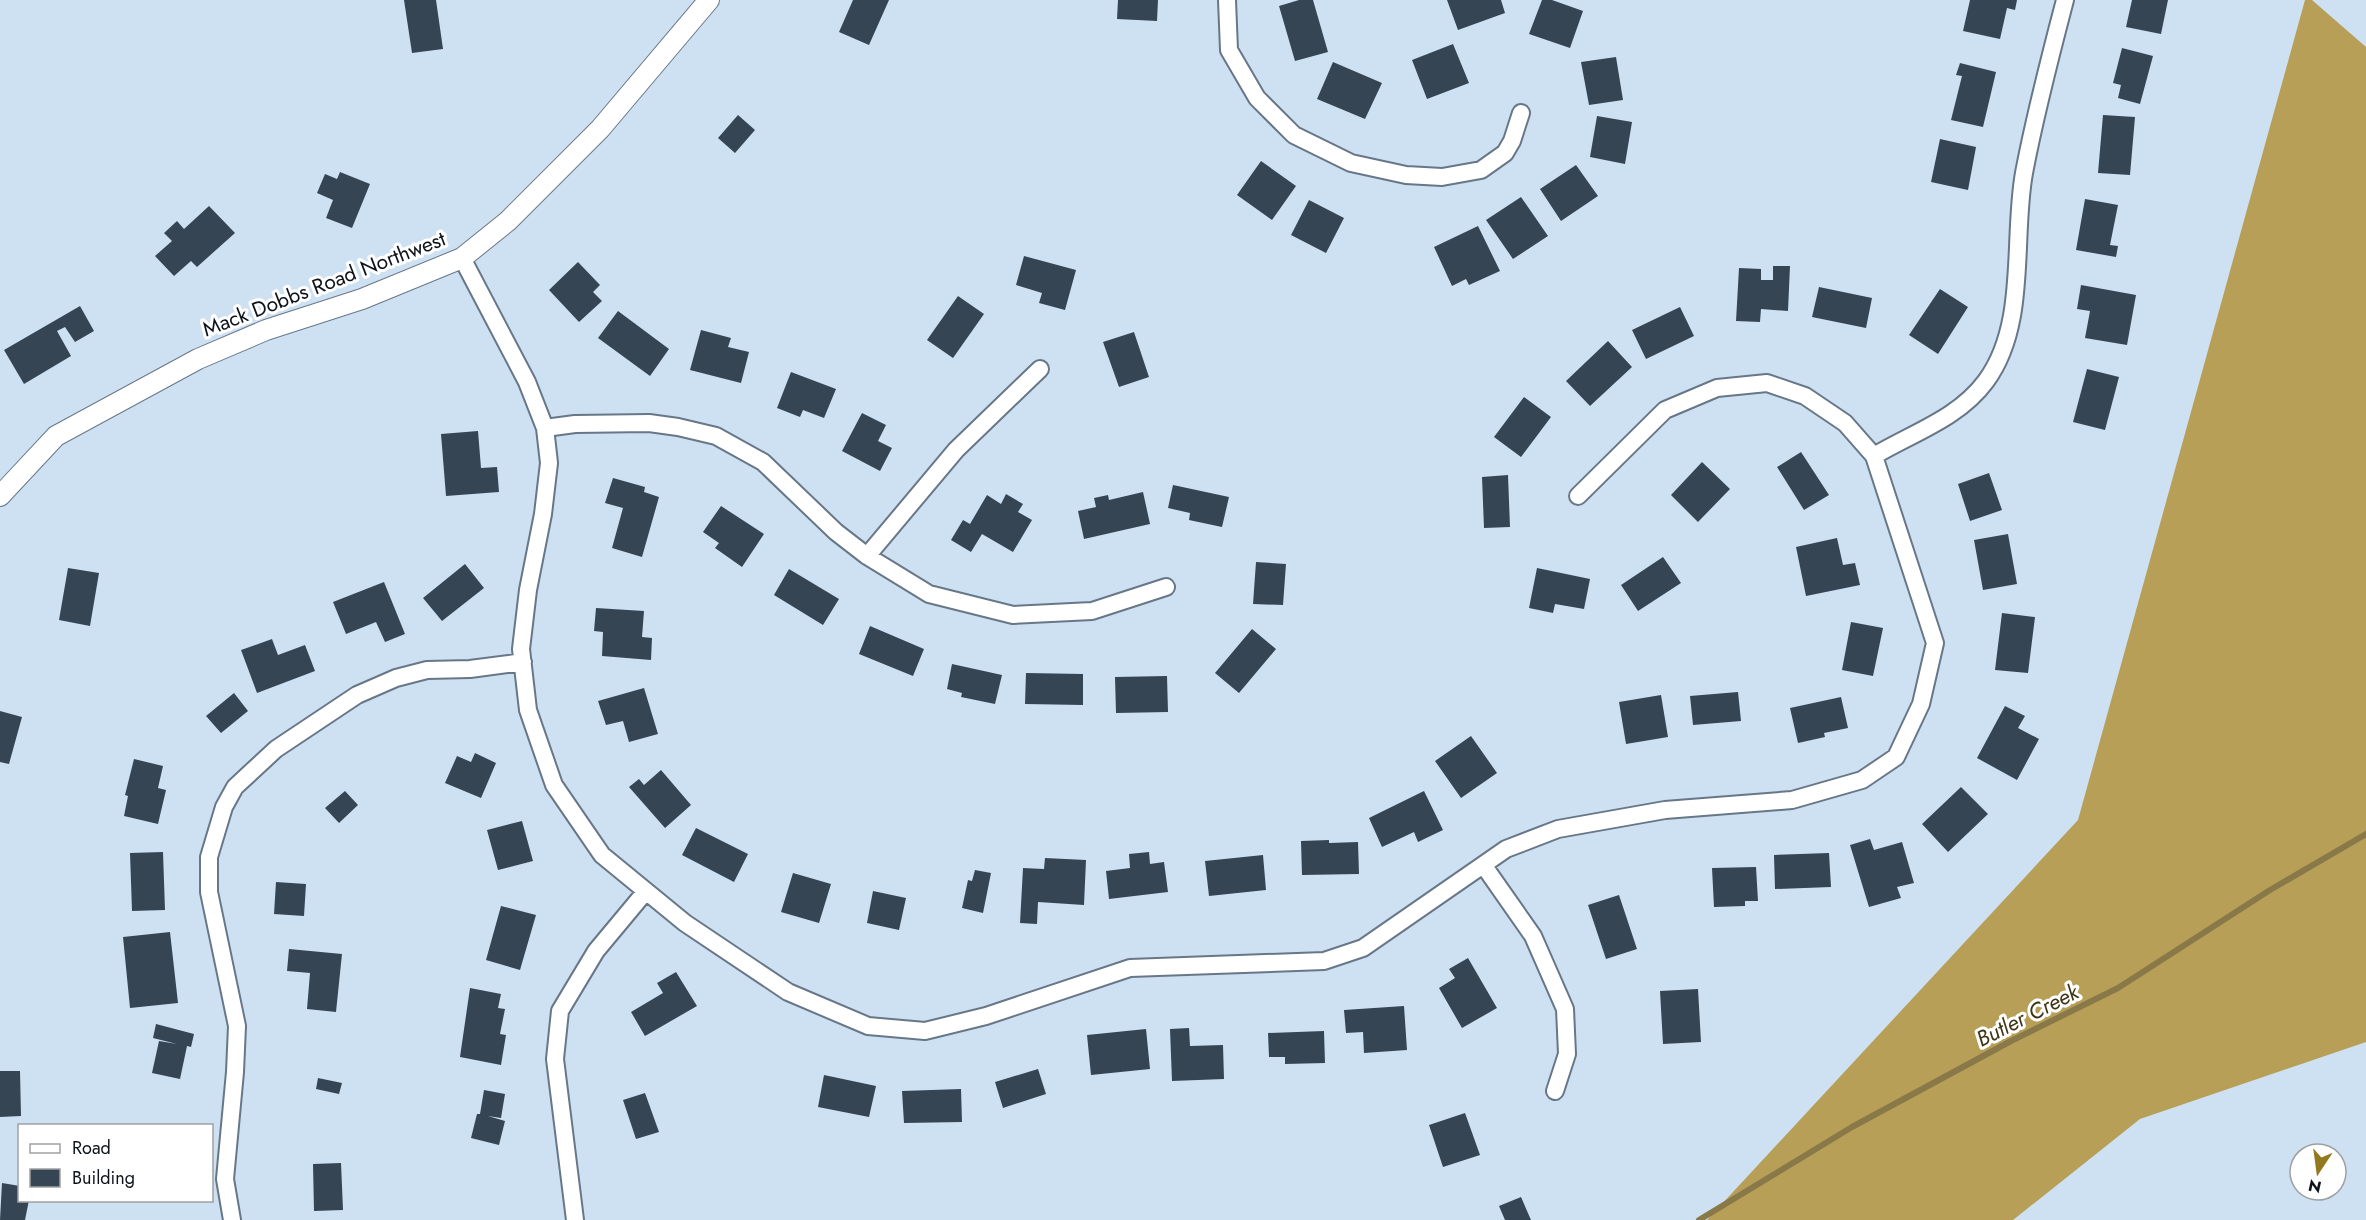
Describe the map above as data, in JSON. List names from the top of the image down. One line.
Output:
{"streets":{"street":["Mack Dobbs Road Northwest"]},"water":["Butler Creek"],"legend":["Road","Building"],"north":"bottom"}
